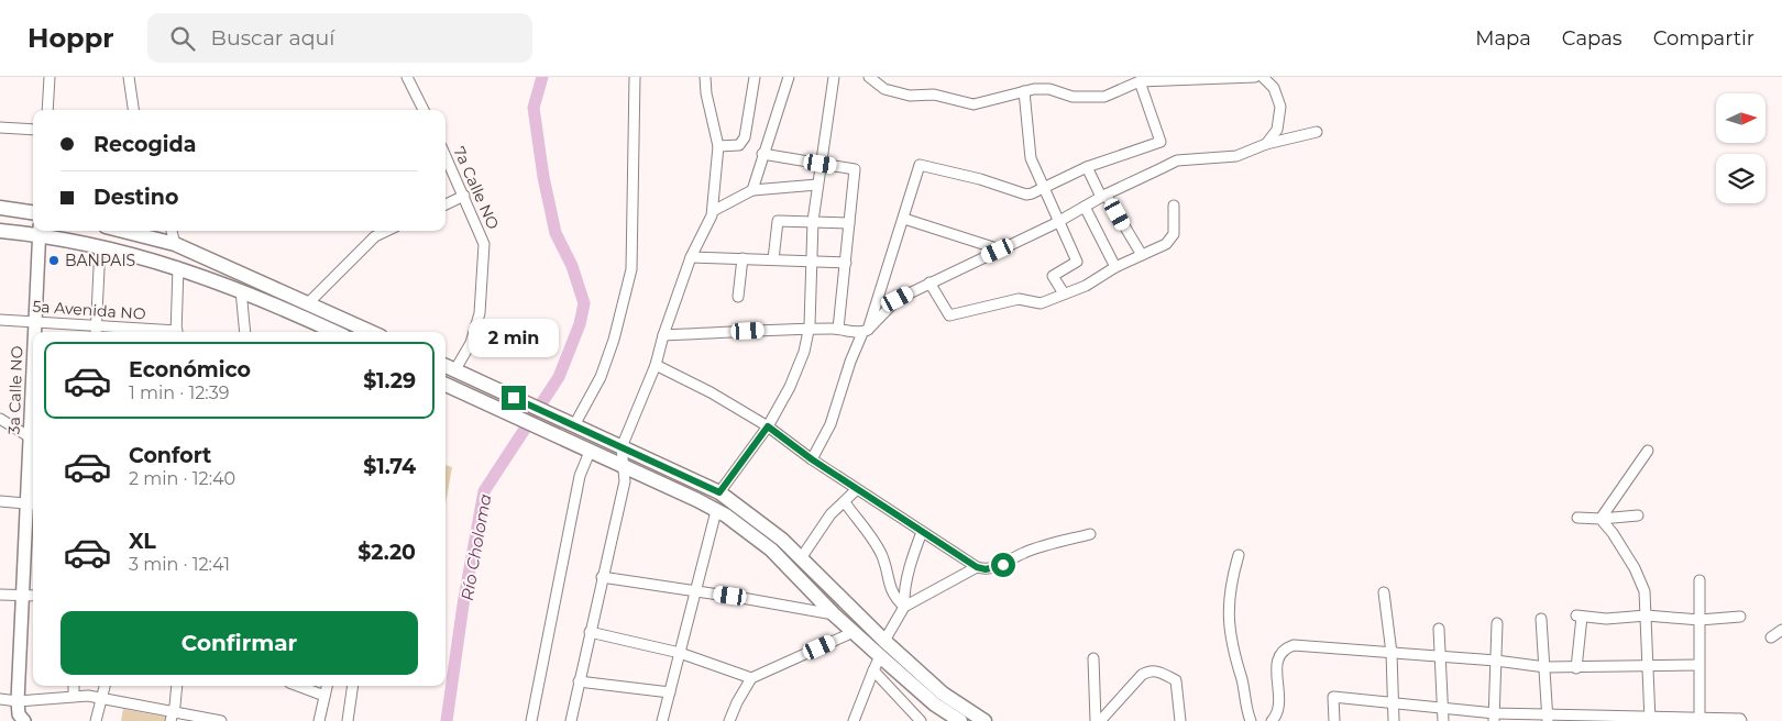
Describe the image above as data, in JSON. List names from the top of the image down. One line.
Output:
{"streets":{"main road":["3a Calle NO"],"street":["7a Calle NO","5a Avenida NO"]},"crossings":[["5a Avenida NO","3a Calle NO"]],"water":["Río Choloma"],"places":["BANPAIS"],"north":"right","page":{"header":"Hoppr","search":"Buscar aquí","nav":["Mapa","Capas","Compartir"],"banner":["Recogida","Destino"],"bubble":"2 min","list":[{"name":"Económico","note":"1 min · 12:39","value":"$1.29"},{"name":"Confort","note":"2 min · 12:40","value":"$1.74"},{"name":"XL","note":"3 min · 12:41","value":"$2.20"}],"buttons":"Confirmar"}}
